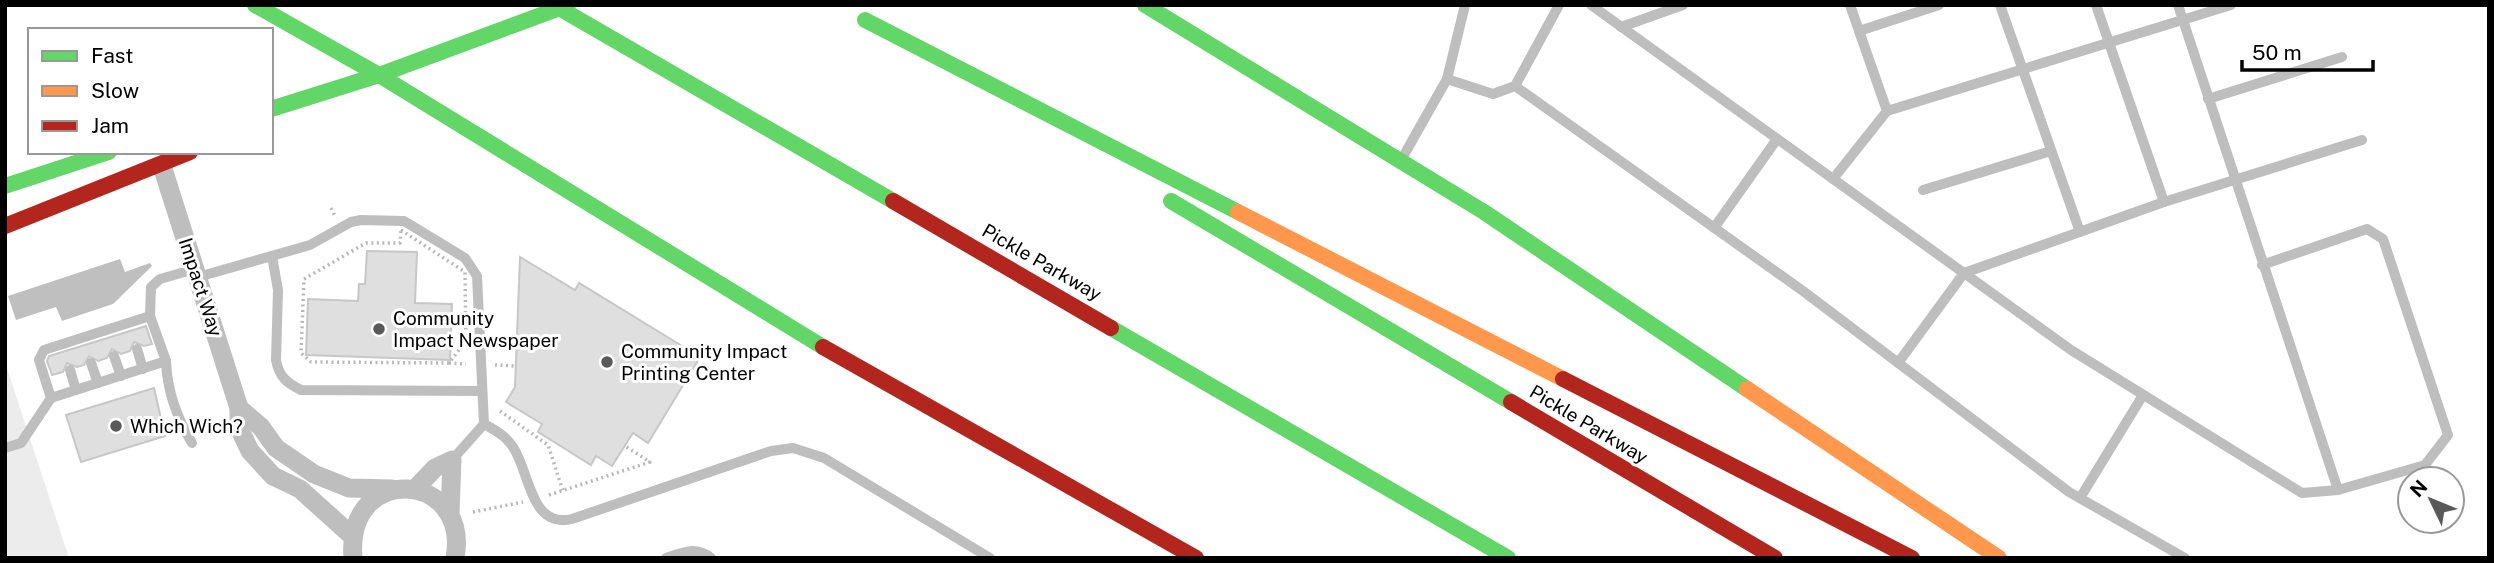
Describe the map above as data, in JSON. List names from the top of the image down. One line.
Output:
{"streets":{"main road":["Pickle Parkway"],"street":["Impact Way"]},"places":["Community Impact Newspaper","Community Impact Printing Center","Which Wich?"],"legend":["Fast","Slow","Jam"],"scale_bar":"50 m","north":"top left"}
